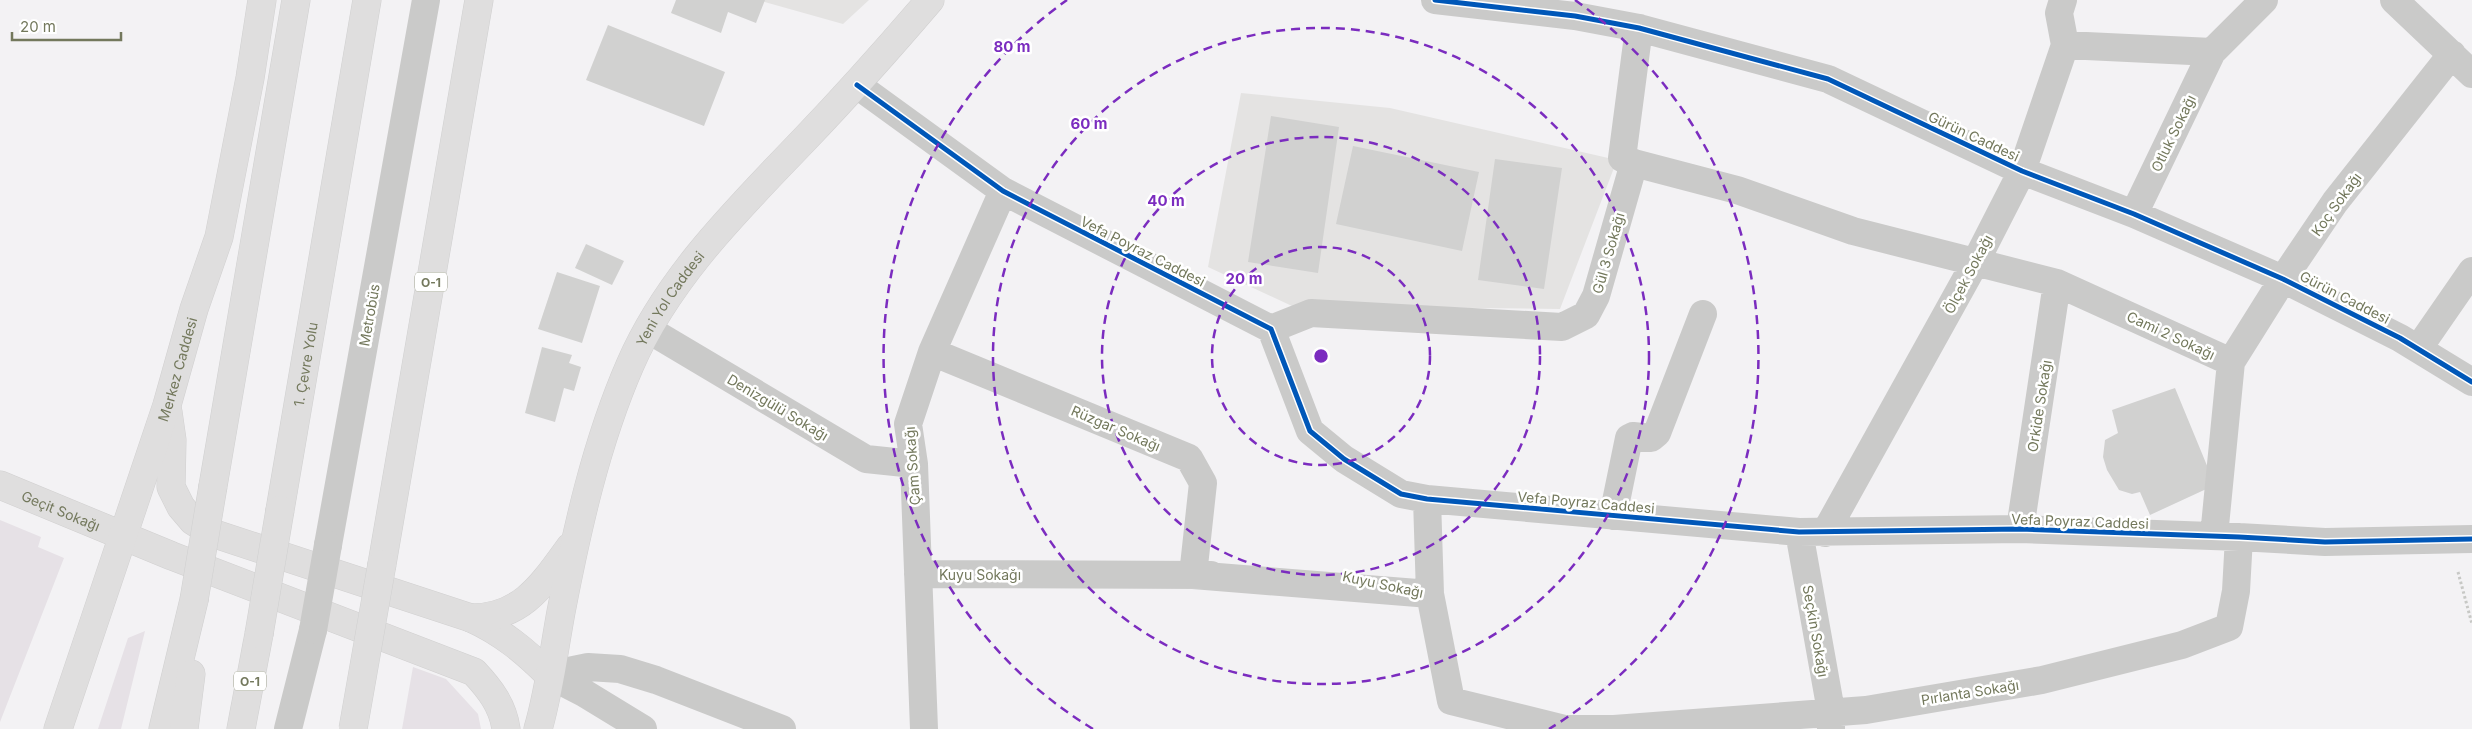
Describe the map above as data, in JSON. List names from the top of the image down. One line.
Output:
{"streets":{"main road":["O-1","Yeni Yol Caddesi","1. Çevre Yolu","Merkez Caddesi","Geçit Sokağı"],"street":["Otluk Sokağı","Gürün Caddesi","Koç Sokağı","Vefa Poyraz Caddesi","Gül 3 Sokağı","Ölçek Sokağı","Metrobüs","Cami 2 Sokağı","Orkide Sokağı","Denizgülü Sokağı","Rüzgar Sokağı","Çam Sokağı","Kuyu Sokağı","Seçkin Sokağı","Pırlanta Sokağı"]},"crossings":[["Otluk Sokağı","Gürün Caddesi"],["Gürün Caddesi","Koç Sokağı"],["Gürün Caddesi","Ölçek Sokağı"],["Koç Sokağı","Cami 2 Sokağı"],["Vefa Poyraz Caddesi","Gül 3 Sokağı"],["Vefa Poyraz Caddesi","Ölçek Sokağı"],["Vefa Poyraz Caddesi","Yeni Yol Caddesi"],["Vefa Poyraz Caddesi","Cami 2 Sokağı"],["Vefa Poyraz Caddesi","Orkide Sokağı"],["Vefa Poyraz Caddesi","Çam Sokağı"],["Vefa Poyraz Caddesi","Seçkin Sokağı"],["Vefa Poyraz Caddesi","Pırlanta Sokağı"],["Gül 3 Sokağı","Cami 2 Sokağı"],["Ölçek Sokağı","Cami 2 Sokağı"],["Ölçek Sokağı","Seçkin Sokağı"],["Yeni Yol Caddesi","Denizgülü Sokağı"],["Cami 2 Sokağı","Orkide Sokağı"],["Cami 2 Sokağı","Pırlanta Sokağı"],["Merkez Caddesi","Geçit Sokağı"],["Denizgülü Sokağı","Çam Sokağı"],["Rüzgar Sokağı","Çam Sokağı"],["Rüzgar Sokağı","Kuyu Sokağı"],["Çam Sokağı","Kuyu Sokağı"],["Kuyu Sokağı","Pırlanta Sokağı"],["Seçkin Sokağı","Pırlanta Sokağı"]],"scale_bar":"20 m","rings":["80 m","60 m","40 m","20 m"]}
